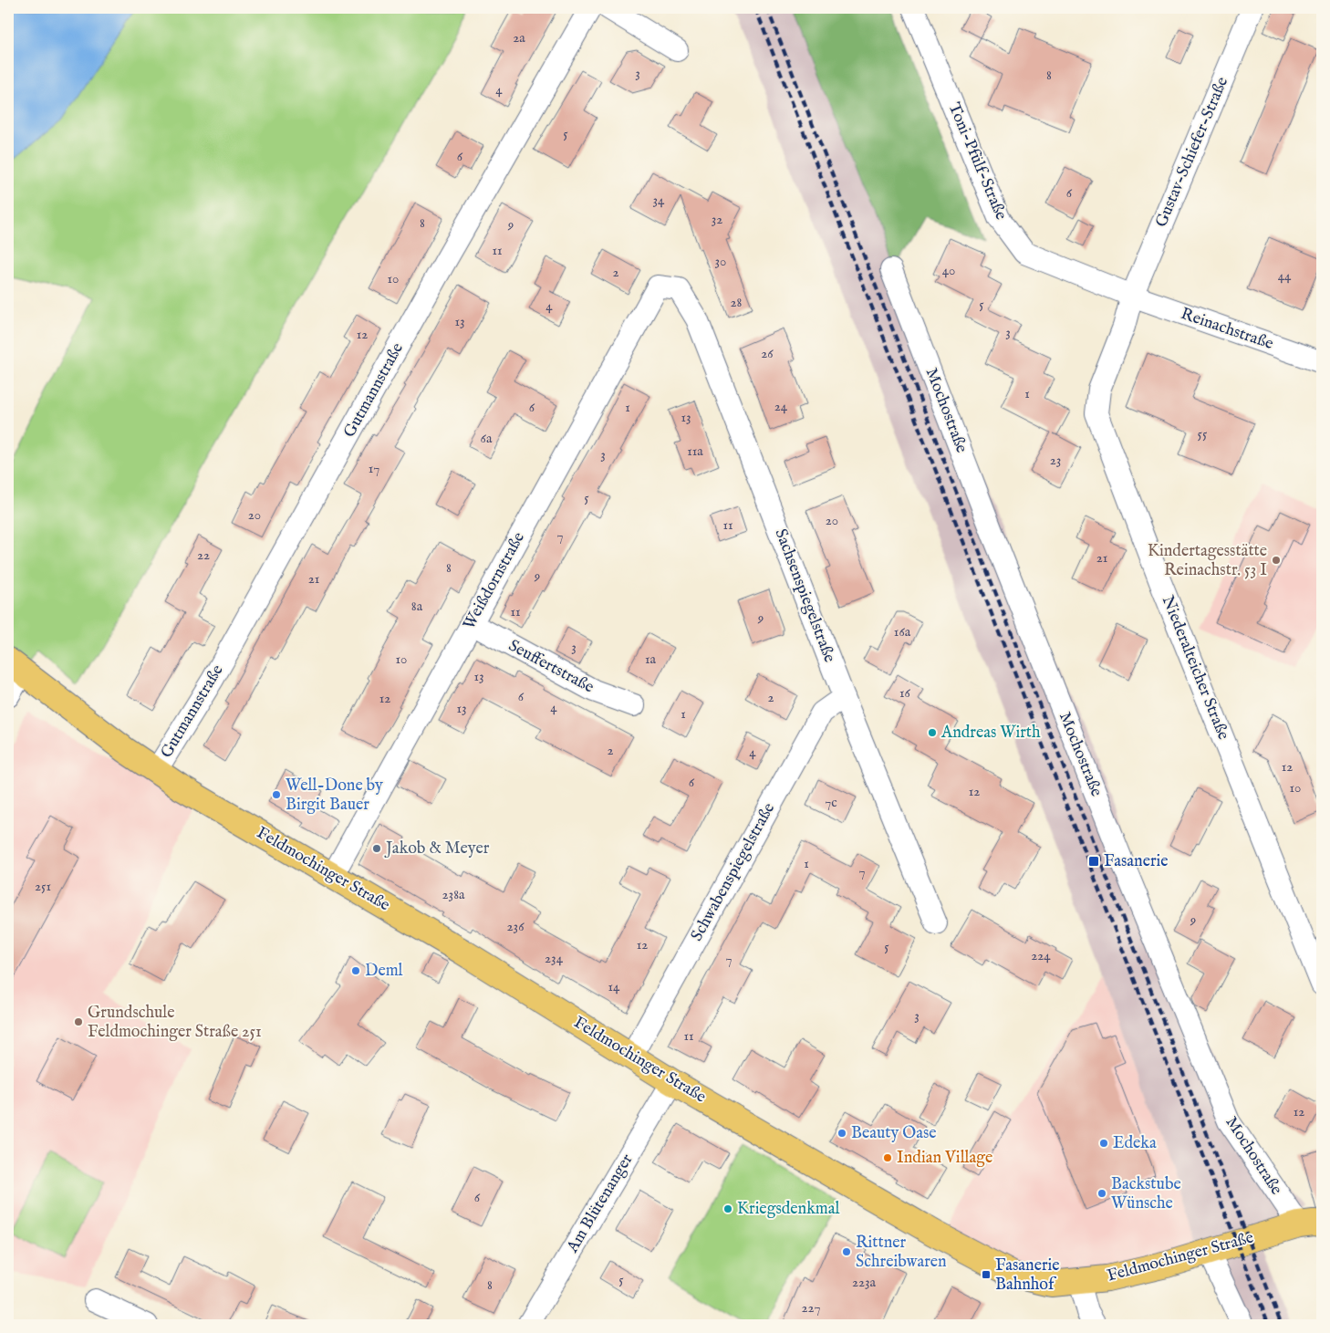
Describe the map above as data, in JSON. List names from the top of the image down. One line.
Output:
{"streets":{"main road":["Feldmochinger Straße"],"street":["Gustav-Schiefer-Straße","Toni-Pfülf-Straße","Reinachstraße","Gutmannstraße","Mochostraße","Weißdornstraße","Sachsenspiegelstraße","Seuffertstraße","Niederalteicher Straße","Schwabenspiegelstraße","Am Blütenanger"]},"crossings":[["Gustav-Schiefer-Straße","Toni-Pfülf-Straße"],["Gustav-Schiefer-Straße","Reinachstraße"],["Gustav-Schiefer-Straße","Niederalteicher Straße"],["Toni-Pfülf-Straße","Reinachstraße"],["Toni-Pfülf-Straße","Niederalteicher Straße"],["Reinachstraße","Niederalteicher Straße"],["Gutmannstraße","Feldmochinger Straße"],["Mochostraße","Feldmochinger Straße"],["Weißdornstraße","Sachsenspiegelstraße"],["Weißdornstraße","Seuffertstraße"],["Weißdornstraße","Feldmochinger Straße"],["Sachsenspiegelstraße","Schwabenspiegelstraße"],["Feldmochinger Straße","Schwabenspiegelstraße"],["Feldmochinger Straße","Am Blütenanger"]],"places":{"other":["Kindertagesstätte Reinachstr. 53 I","Andreas Wirth","Well-Done by Birgit Bauer","Jakob & Meyer","Deml","Grundschule Feldmochinger Straße 251","Beauty Oase","Edeka","Indian Village","Backstube Wünsche","Kriegsdenkmal","Rittner Schreibwaren"],"transit":["Fasanerie","Fasanerie Bahnhof"]},"house_numbers":["2a","3","8","4","5","6","6","34","32","8","9","11","30","40","2","44","10","28","5","4","13","3","12","26","1","24","6","1","13","55","6a","11a","3","23","17","5","20","20","11","7","22","21","8","9","21","8a","11","9","16a","3","10","1a","13","16","6","2","12","4","13","1","2","4","12","6","10","12","7c","1","7","251","238a","9","236","12","5","224","234","7","14","3","11","12","6","5","223a","8","227"]}
